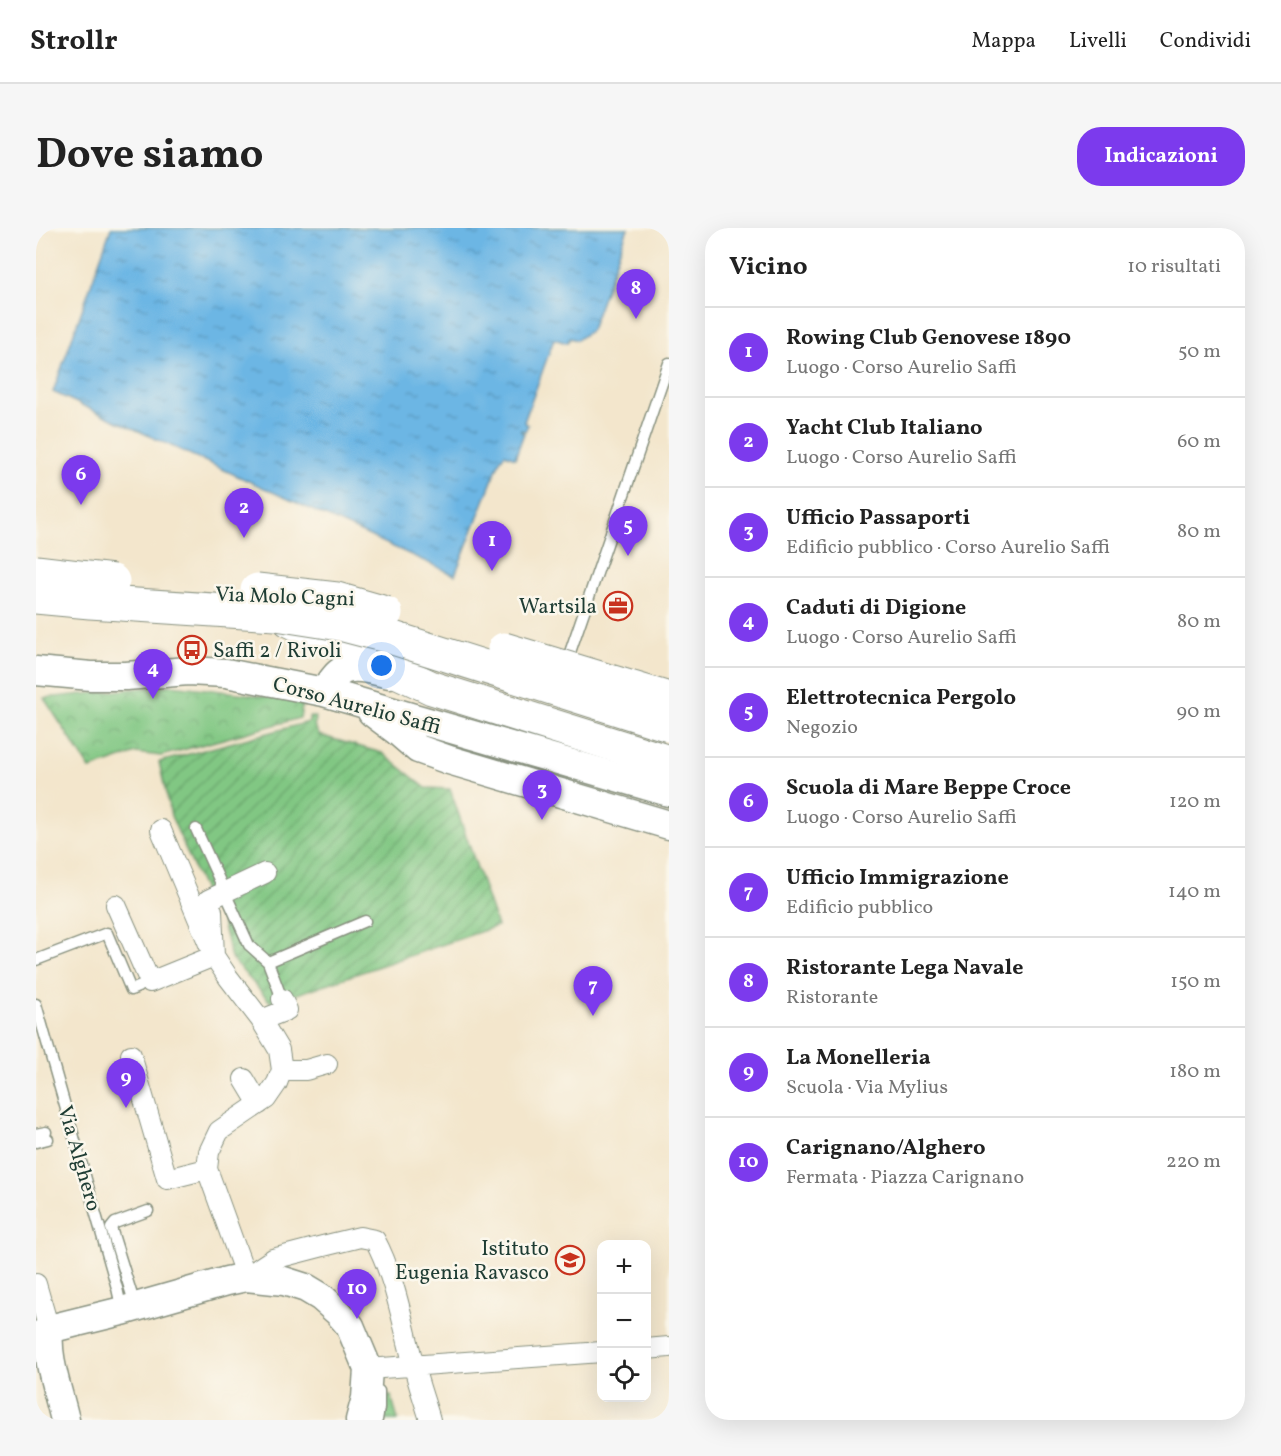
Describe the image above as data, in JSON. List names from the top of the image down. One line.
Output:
{"streets":{"main road":["Corso Aurelio Saffi"],"lane":["Via Molo Cagni","Via Alghero"]},"places":{"office":["Wartsila"],"bus stop":["Saffi 2 / Rivoli"],"school or university":["Istituto Eugenia Ravasco"]},"page":{"header":"Strollr","nav":["Mappa","Livelli","Condividi"],"title":"Dove siamo","buttons":"Indicazioni","heading":["Vicino","10 risultati"],"pins":["8","6","2","5","1","4","3","7","9","10"],"list":[{"mark":"1","name":"Rowing Club Genovese 1890","note":"Luogo · Corso Aurelio Saffi","value":"50 m"},{"mark":"2","name":"Yacht Club Italiano","note":"Luogo · Corso Aurelio Saffi","value":"60 m"},{"mark":"3","name":"Ufficio Passaporti","note":"Edificio pubblico · Corso Aurelio Saffi","value":"80 m"},{"mark":"4","name":"Caduti di Digione","note":"Luogo · Corso Aurelio Saffi","value":"80 m"},{"mark":"5","name":"Elettrotecnica Pergolo","note":"Negozio","value":"90 m"},{"mark":"6","name":"Scuola di Mare Beppe Croce","note":"Luogo · Corso Aurelio Saffi","value":"120 m"},{"mark":"7","name":"Ufficio Immigrazione","note":"Edificio pubblico","value":"140 m"},{"mark":"8","name":"Ristorante Lega Navale","note":"Ristorante","value":"150 m"},{"mark":"9","name":"La Monelleria","note":"Scuola · Via Mylius","value":"180 m"},{"mark":"10","name":"Carignano/Alghero","note":"Fermata · Piazza Carignano","value":"220 m"}],"map_buttons":["+","−"]}}
